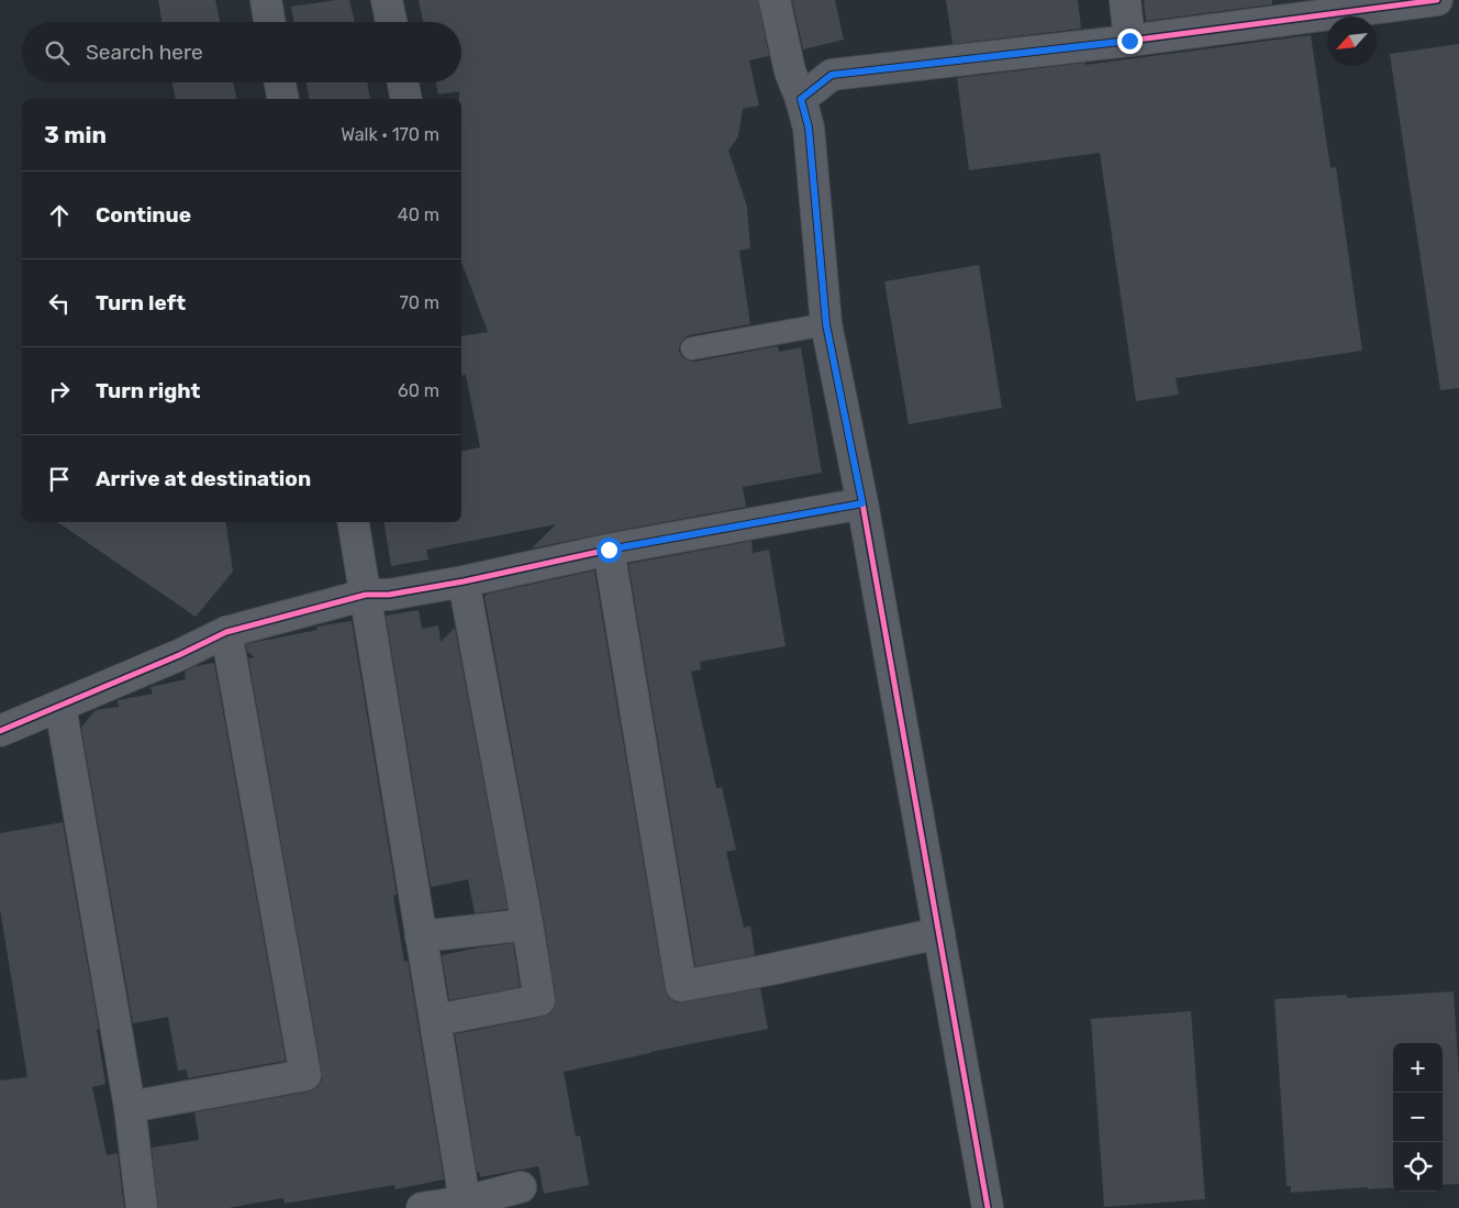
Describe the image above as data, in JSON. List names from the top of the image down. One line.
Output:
{"north":"bottom left","page":{"search":"Search here","heading":["3 min","Walk · 170 m"],"list":[["Continue","40 m"],["Turn left","70 m"],["Turn right","60 m"],"Arrive at destination"],"map_buttons":["+","−"]}}
